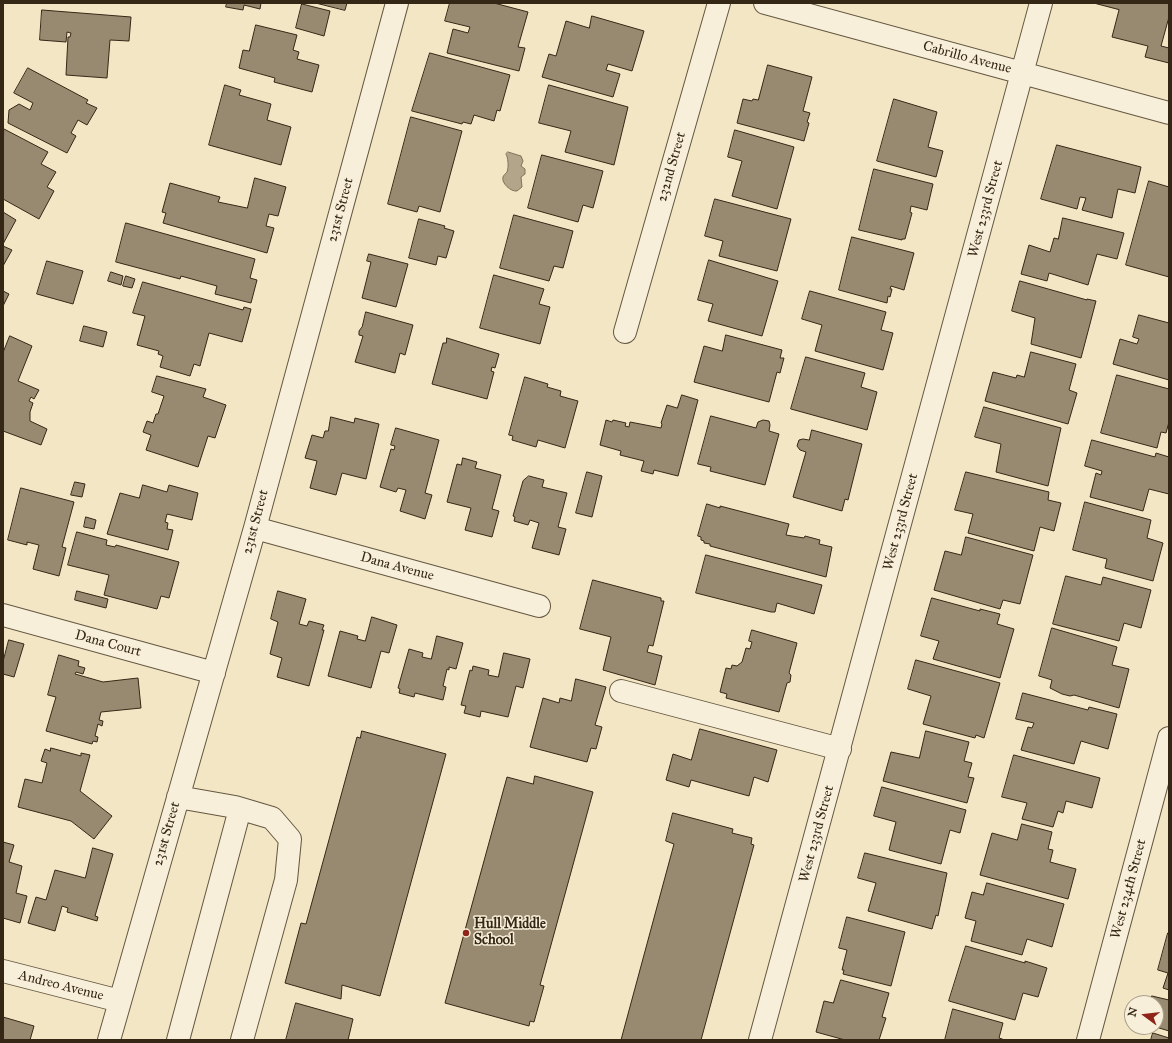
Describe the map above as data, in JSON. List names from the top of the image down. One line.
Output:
{"streets":{"street":["Cabrillo Avenue","232nd Street","West 233rd Street","231st Street","Dana Avenue","Dana Court","West 234th Street","Andreo Avenue"]},"crossings":[["Cabrillo Avenue","West 233rd Street"],["231st Street","Dana Avenue"],["231st Street","Dana Court"],["231st Street","Andreo Avenue"]],"places":["Hull Middle School"],"north":"left"}
